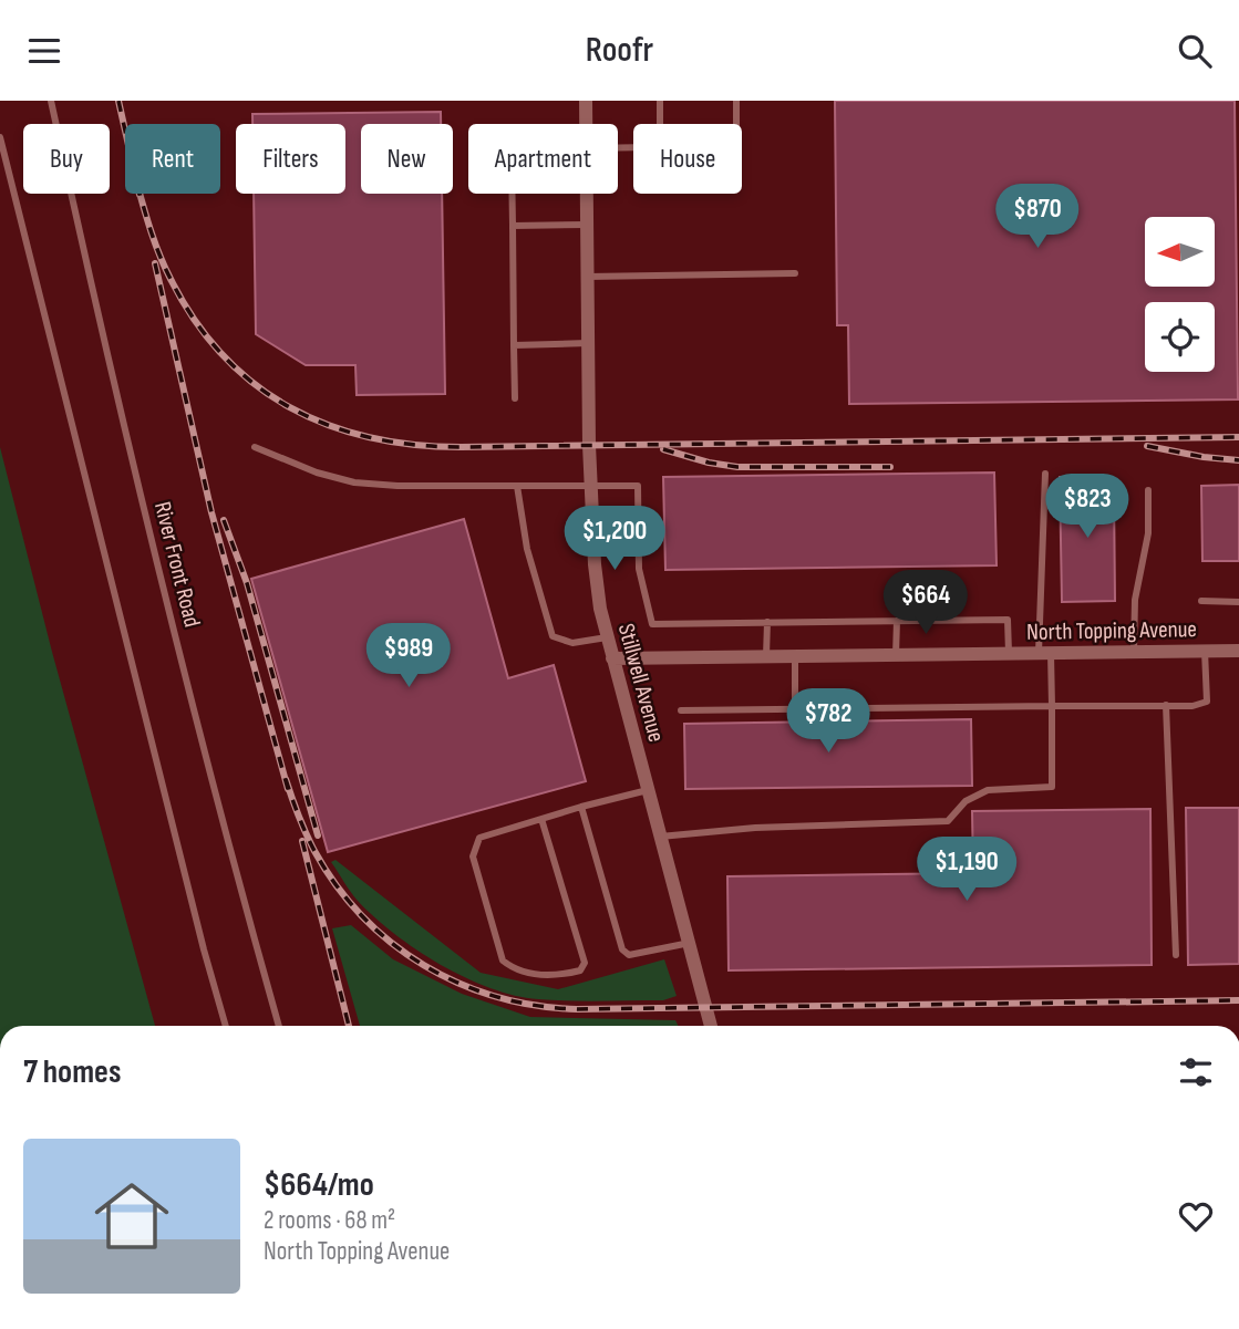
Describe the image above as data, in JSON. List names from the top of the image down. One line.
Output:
{"streets":{"street":["North Topping Avenue","Stillwell Avenue"],"lane":["River Front Road"]},"crossings":[["North Topping Avenue","Stillwell Avenue"]],"north":"left","page":{"header":"Roofr","chip":["Buy","Rent","Filters","New","Apartment","House"],"price":["$870","$823","$1,200","$664","$989","$782","$1,190"],"heading":"7 homes","list":[{"name":"$664/mo","note":"2 rooms · 68 m² · North Topping Avenue"}]}}
